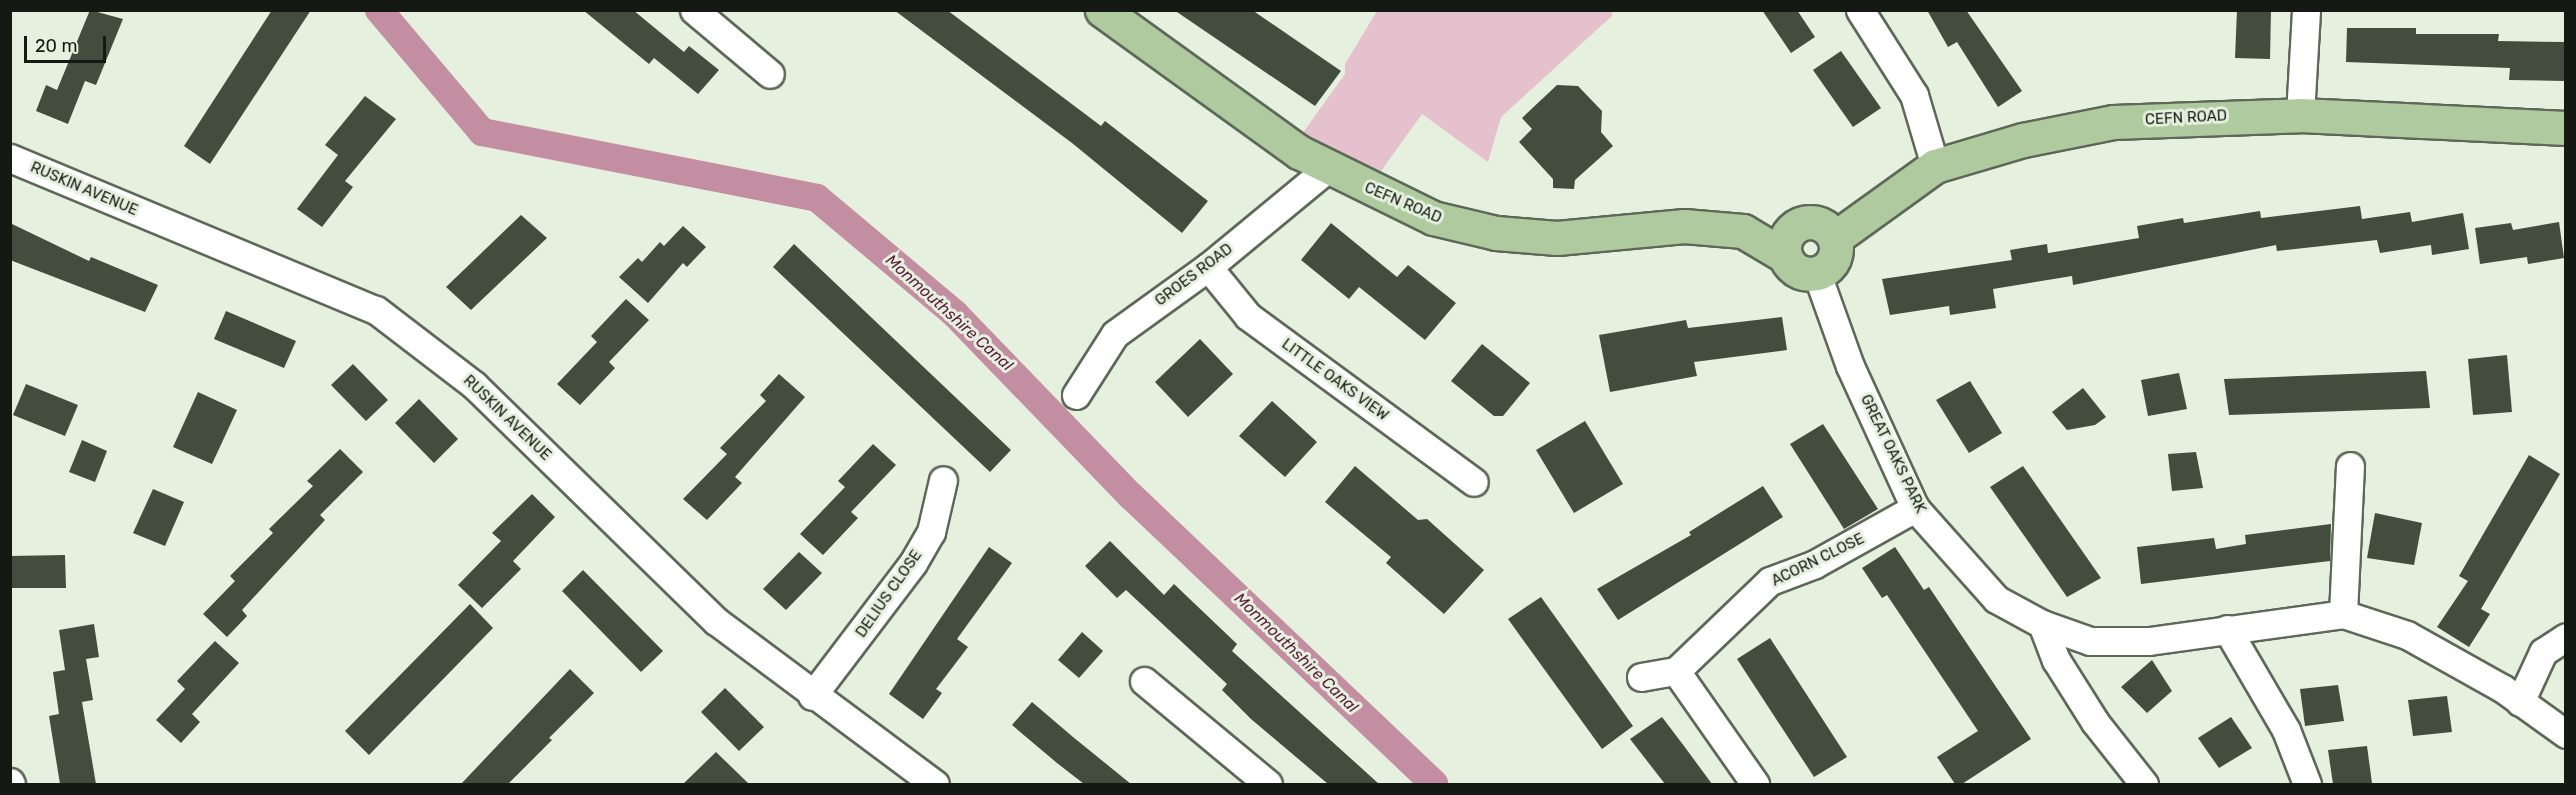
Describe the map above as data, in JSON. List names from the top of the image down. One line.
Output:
{"streets":{"main road":["CEFN ROAD"],"street":["RUSKIN AVENUE","GROES ROAD","LITTLE OAKS VIEW","GREAT OAKS PARK","ACORN CLOSE","DELIUS CLOSE"]},"crossings":[["CEFN ROAD","GROES ROAD"],["CEFN ROAD","GREAT OAKS PARK"],["RUSKIN AVENUE","DELIUS CLOSE"],["GROES ROAD","LITTLE OAKS VIEW"],["GREAT OAKS PARK","ACORN CLOSE"]],"water":["Monmouthshire Canal"],"scale_bar":"20 m"}
